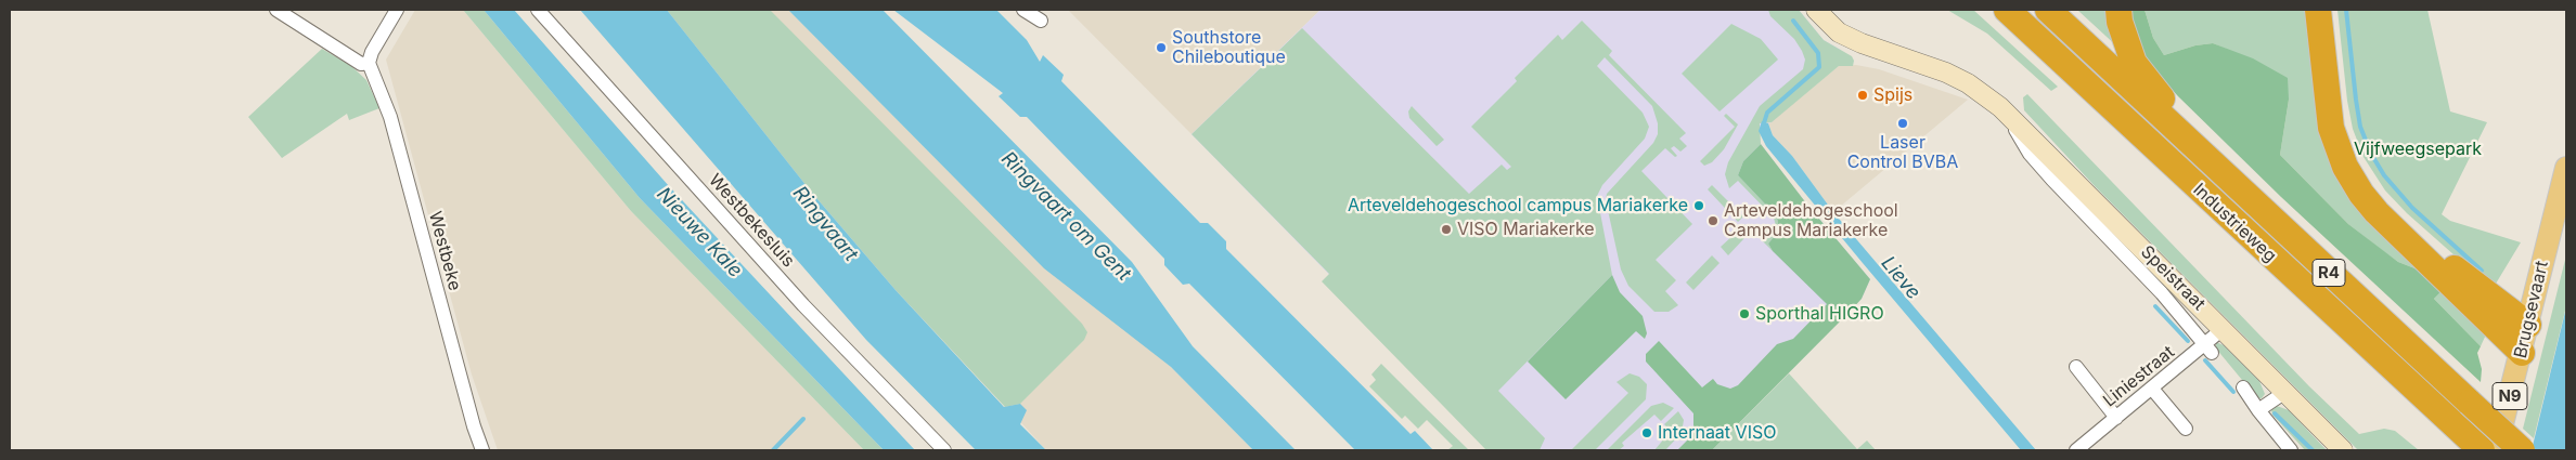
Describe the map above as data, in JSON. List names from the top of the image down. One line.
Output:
{"streets":{"highway":["Industrieweg","R4"],"main road":["Brugsevaart","N9"],"street":["Westbekesluis","Westbeke","Speistraat","Liniestraat"]},"crossings":[["Speistraat","Liniestraat"]],"water":["Ringvaart om Gent","Ringvaart","Nieuwe Kale","Lieve"],"parks":["Vijfweegsepark"],"places":["Southstore Chileboutique","Spijs","Laser Control BVBA","Arteveldehogeschool campus Mariakerke","Arteveldehogeschool Campus Mariakerke","VISO Mariakerke","Sporthal HIGRO","Internaat VISO"]}
